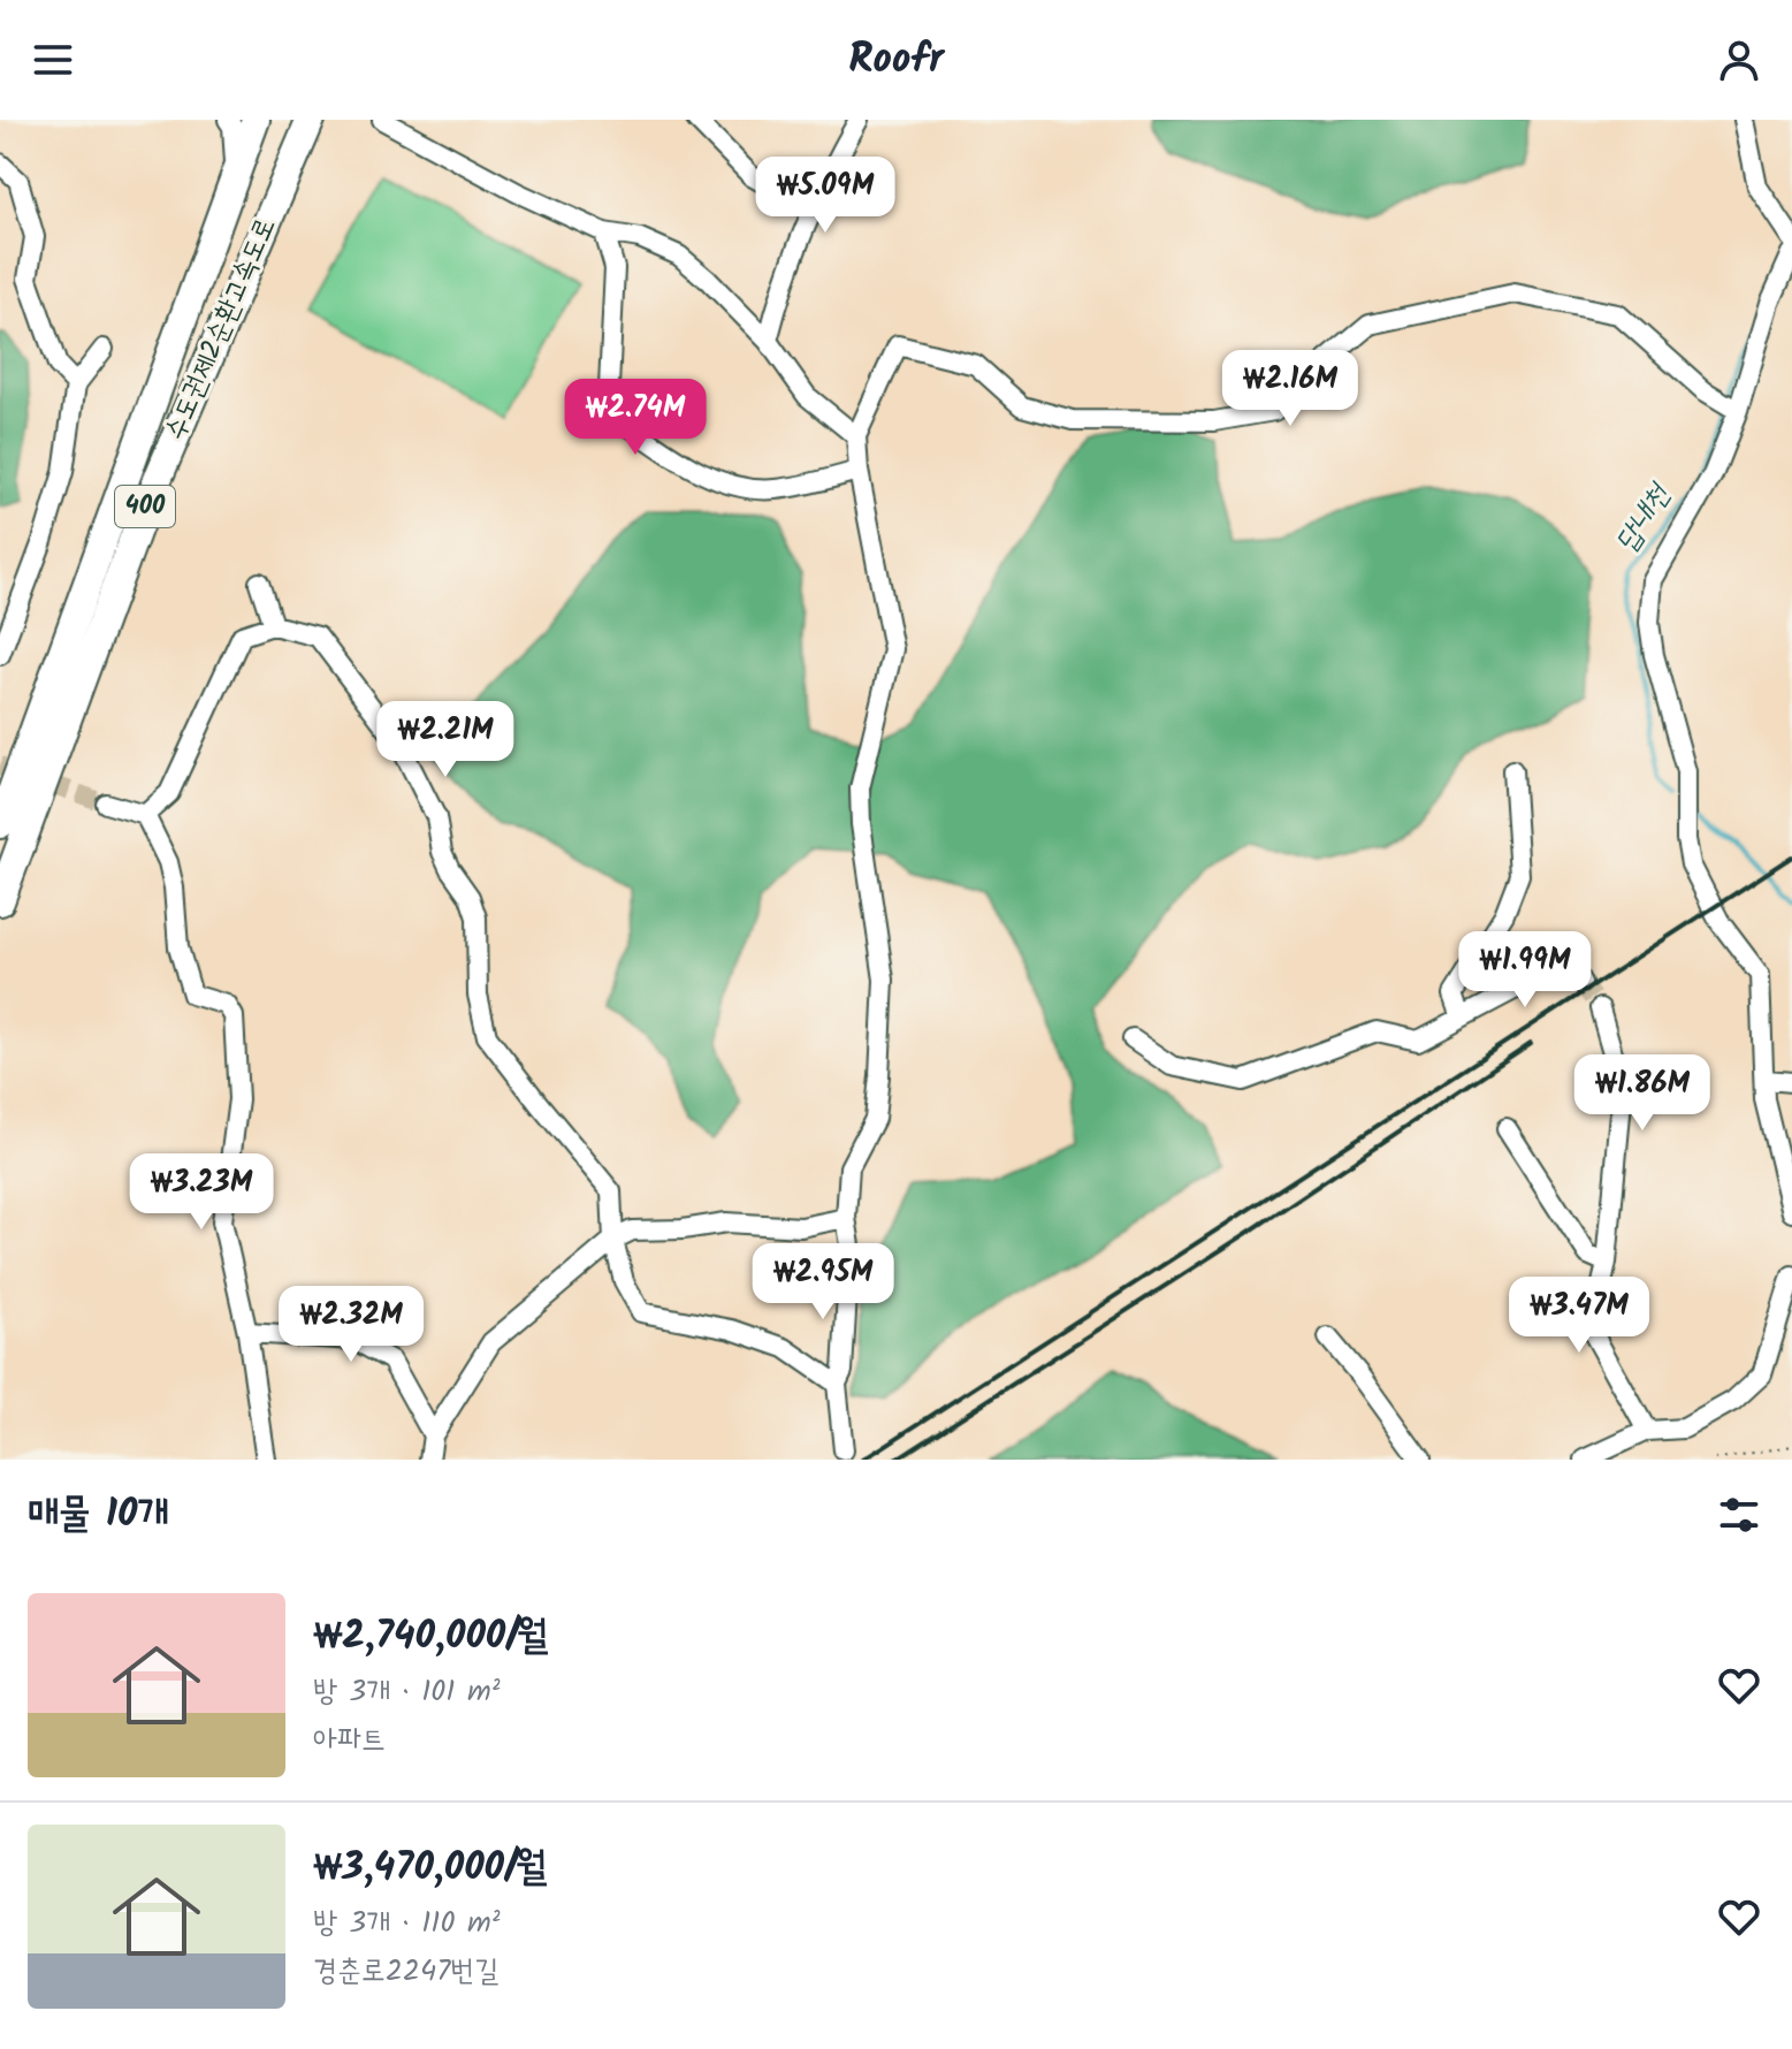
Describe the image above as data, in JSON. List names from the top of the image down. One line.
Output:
{"streets":{"highway":["수도권제2순환고속도로","400"]},"water":["답내천"],"page":{"header":"Roofr","price":["₩5.09M","₩2.16M","₩2.74M","₩2.21M","₩1.99M","₩1.86M","₩3.23M","₩2.95M","₩3.47M","₩2.32M"],"heading":"매물 10개","list":[{"name":"₩2,740,000/월","note":"방 3개 · 101 m² · 아파트"},{"name":"₩3,470,000/월","note":"방 3개 · 110 m² · 경춘로2247번길"}]}}
